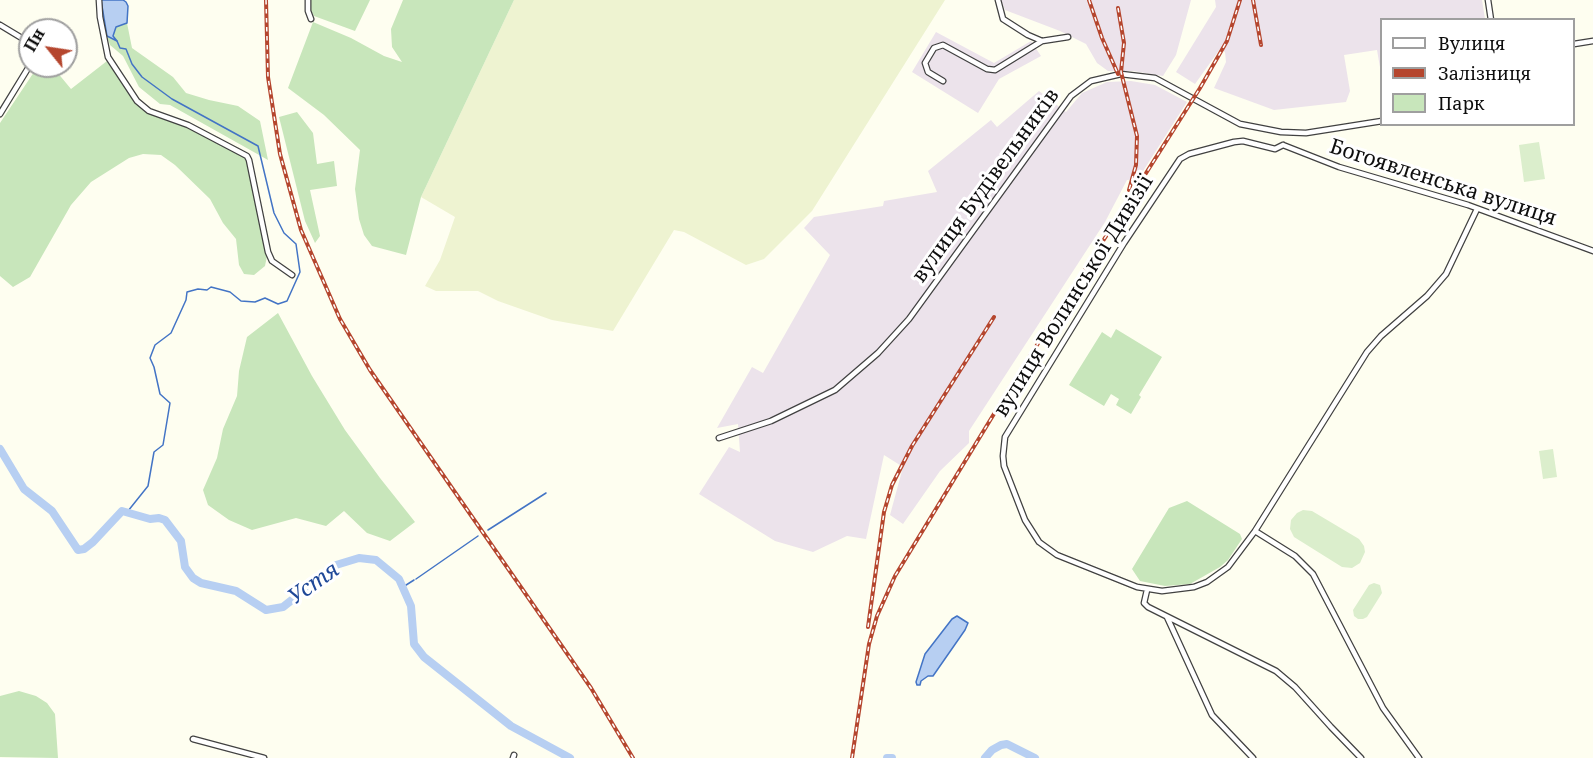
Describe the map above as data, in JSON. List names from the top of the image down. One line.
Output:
{"streets":{"street":["Богоявленська вулиця","вулиця Будівельників","вулиця Волинської Дивізії"]},"crossings":[["Богоявленська вулиця","вулиця Волинської Дивізії"]],"water":["Устя"],"legend":["Вулиця","Залізниця","Парк"],"north":"top left"}
